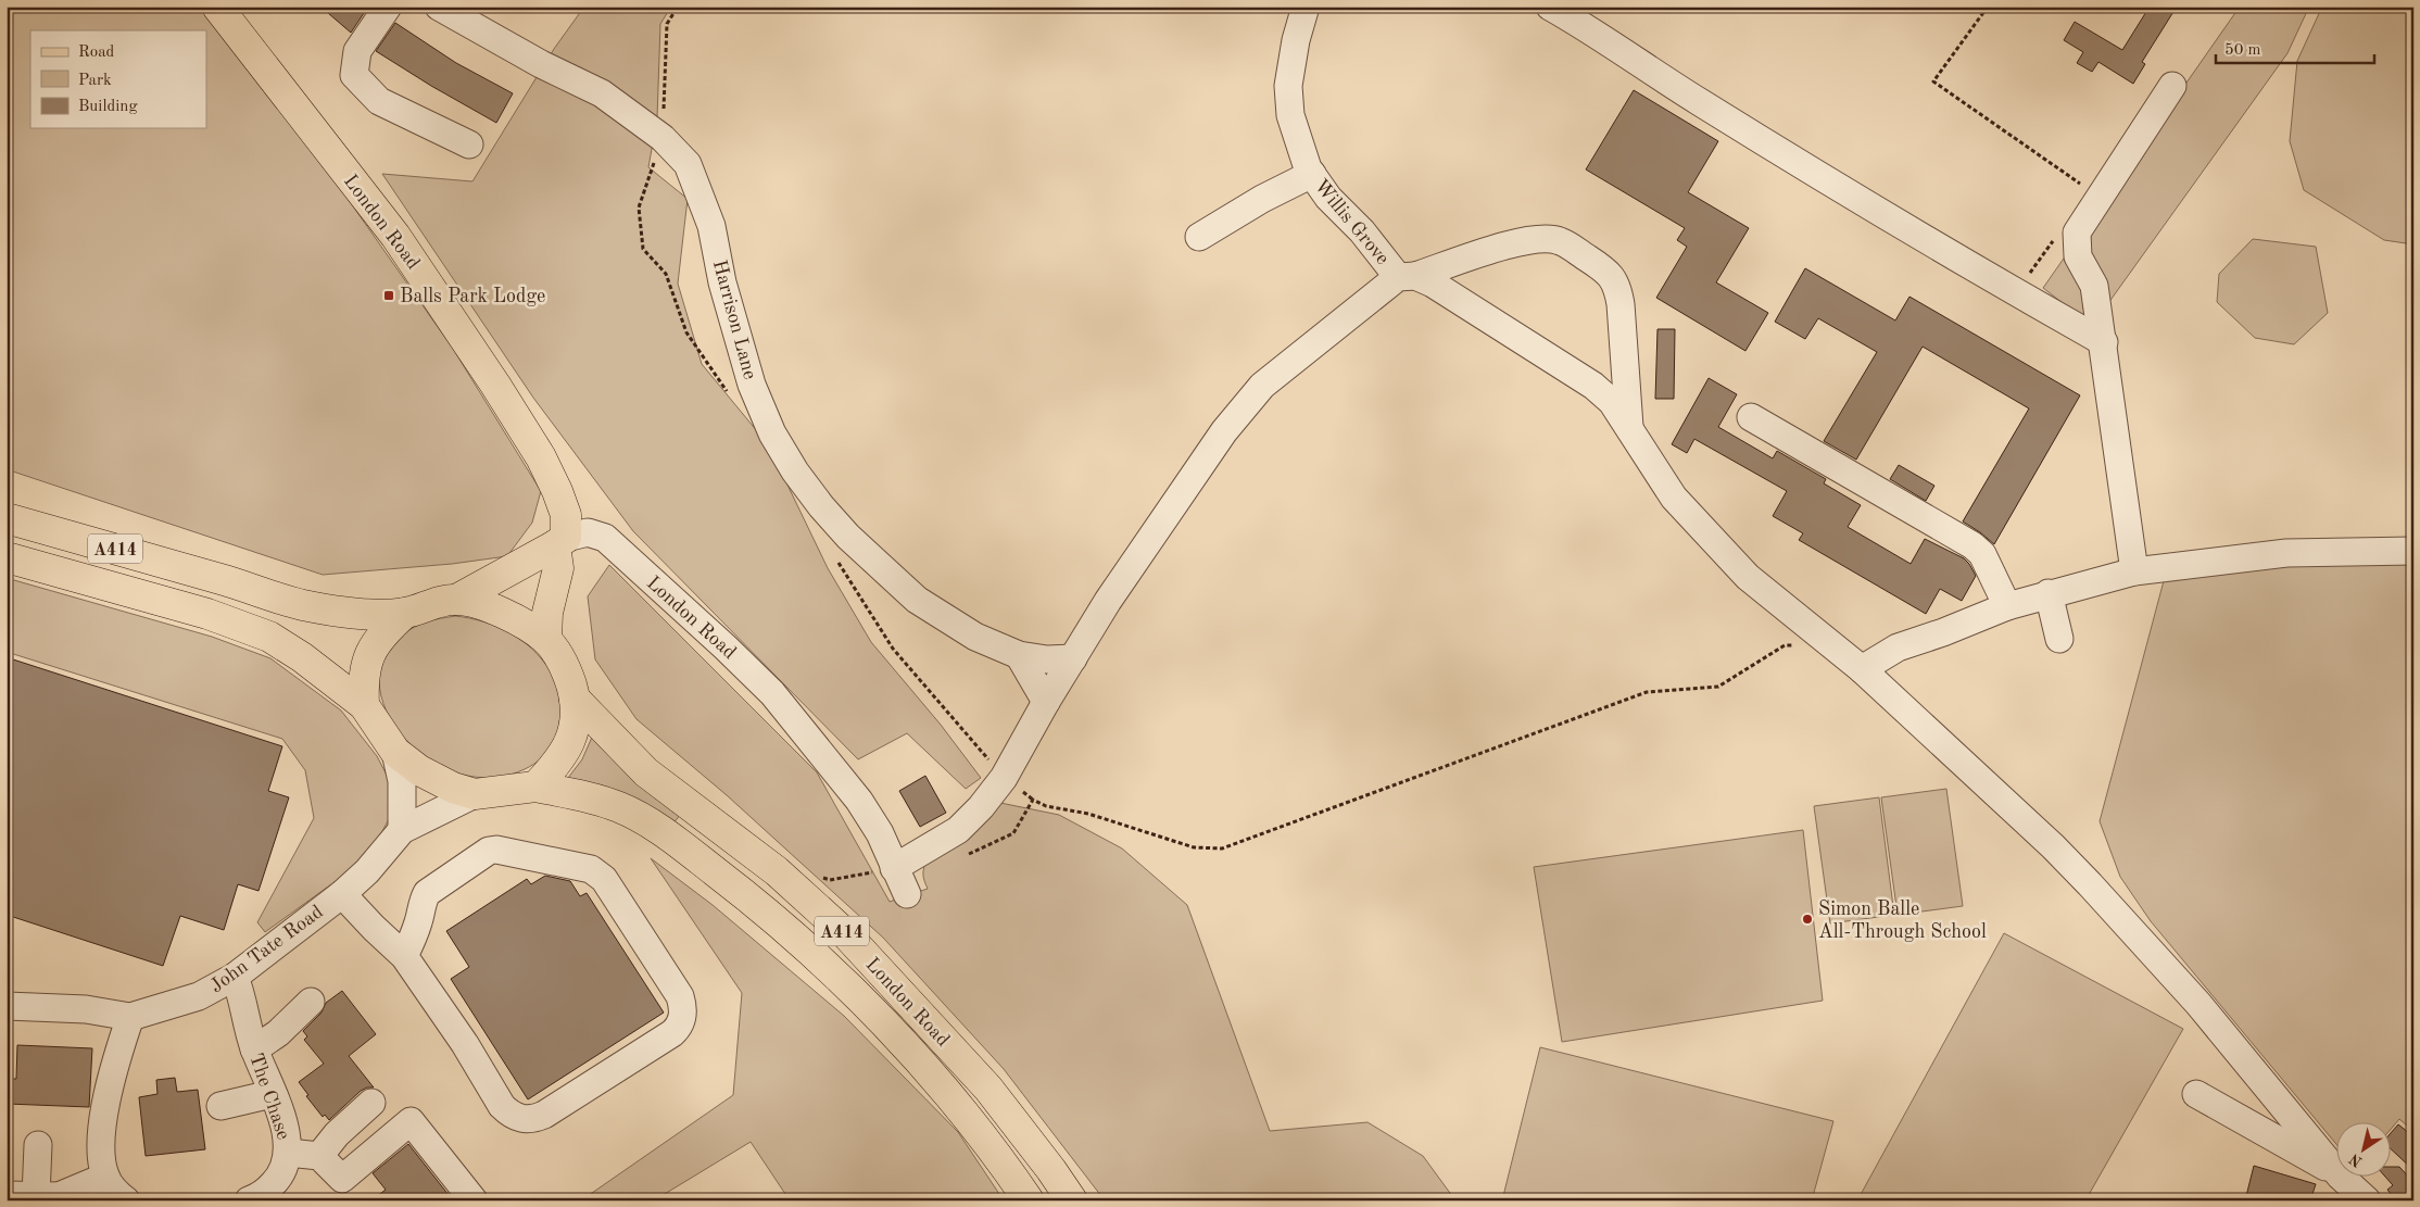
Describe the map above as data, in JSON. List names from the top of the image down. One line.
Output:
{"streets":{"main road":["London Road","A414"],"street":["Willis Grove","Harrison Lane","John Tate Road","The Chase"]},"crossings":[["John Tate Road","The Chase"]],"places":{"transit":["Balls Park Lodge"],"other":["Simon Balle All-Through School"]},"legend":["Road","Park","Building"],"scale_bar":"50 m","north":"bottom left"}
